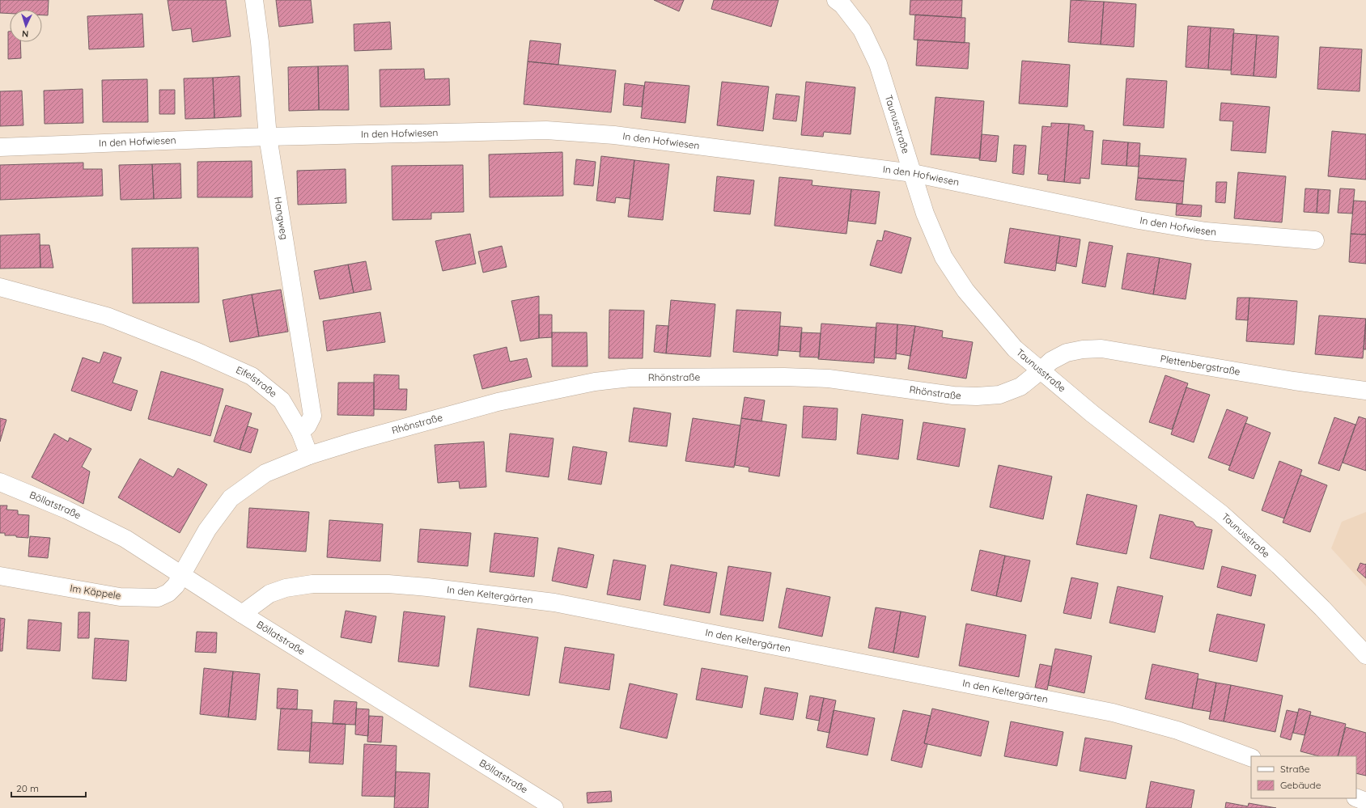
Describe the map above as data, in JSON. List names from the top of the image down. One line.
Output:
{"streets":{"street":["Taunusstraße","In den Hofwiesen","Hangweg","Plettenbergstraße","Rhönstraße","Eifelstraße","Böllatstraße","Im Käppele","In den Keltergärten"]},"crossings":[["Taunusstraße","In den Hofwiesen"],["Taunusstraße","Plettenbergstraße"],["Taunusstraße","Rhönstraße"],["In den Hofwiesen","Hangweg"],["Hangweg","Eifelstraße"],["Plettenbergstraße","Rhönstraße"],["Rhönstraße","Eifelstraße"],["Böllatstraße","Im Käppele"],["Böllatstraße","In den Keltergärten"]],"legend":["Straße","Gebäude"],"scale_bar":"20 m","north":"bottom"}
